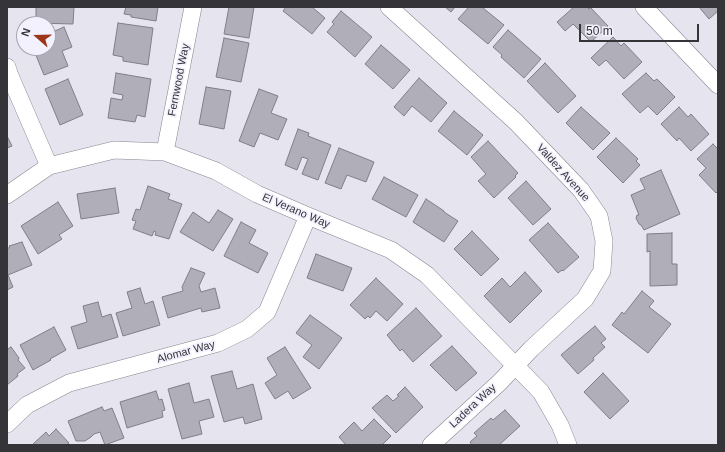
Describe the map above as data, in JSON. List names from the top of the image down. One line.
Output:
{"streets":{"street":["Fernwood Way","Valdez Avenue","El Verano Way","Alomar Way","Ladera Way"]},"crossings":[["Fernwood Way","El Verano Way"],["Valdez Avenue","El Verano Way"],["Valdez Avenue","Ladera Way"],["El Verano Way","Alomar Way"],["El Verano Way","Ladera Way"]],"scale_bar":"50 m","north":"left"}
